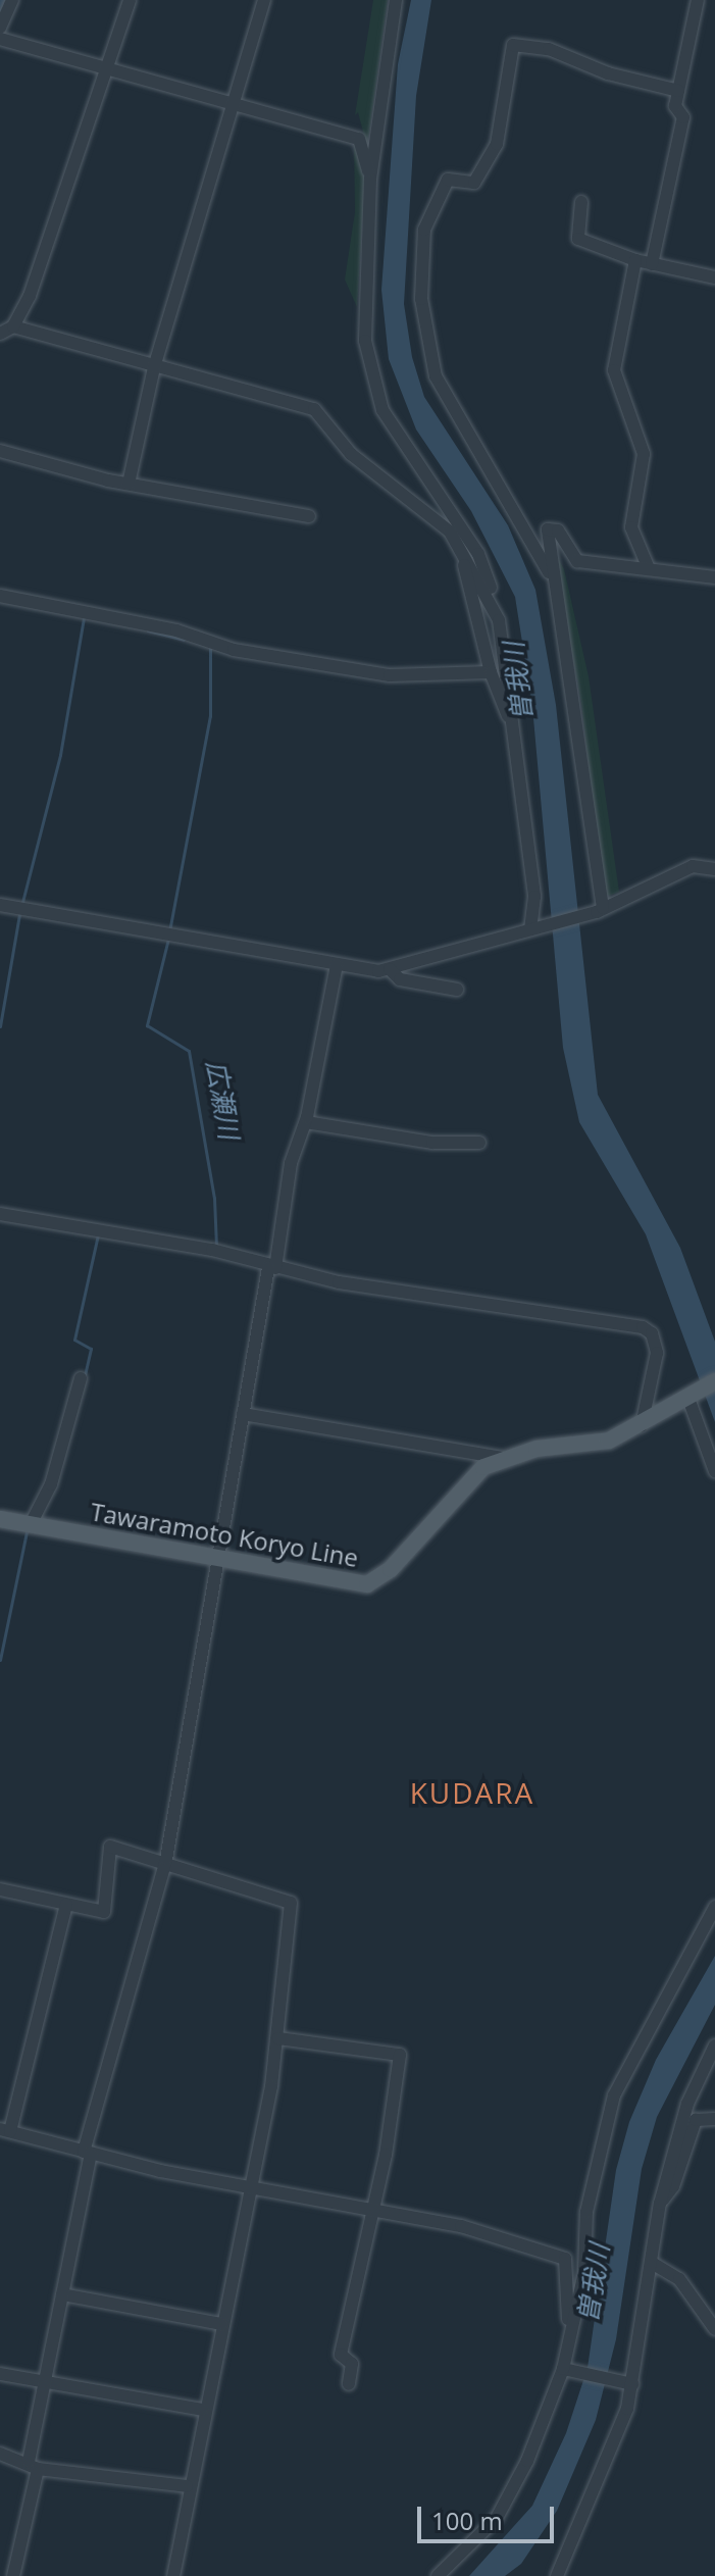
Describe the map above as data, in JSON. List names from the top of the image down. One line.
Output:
{"streets":{"main road":["Tawaramoto Koryo Line"]},"districts":["KUDARA"],"water":["曽我川","広瀬川"],"scale_bar":"100 m"}
